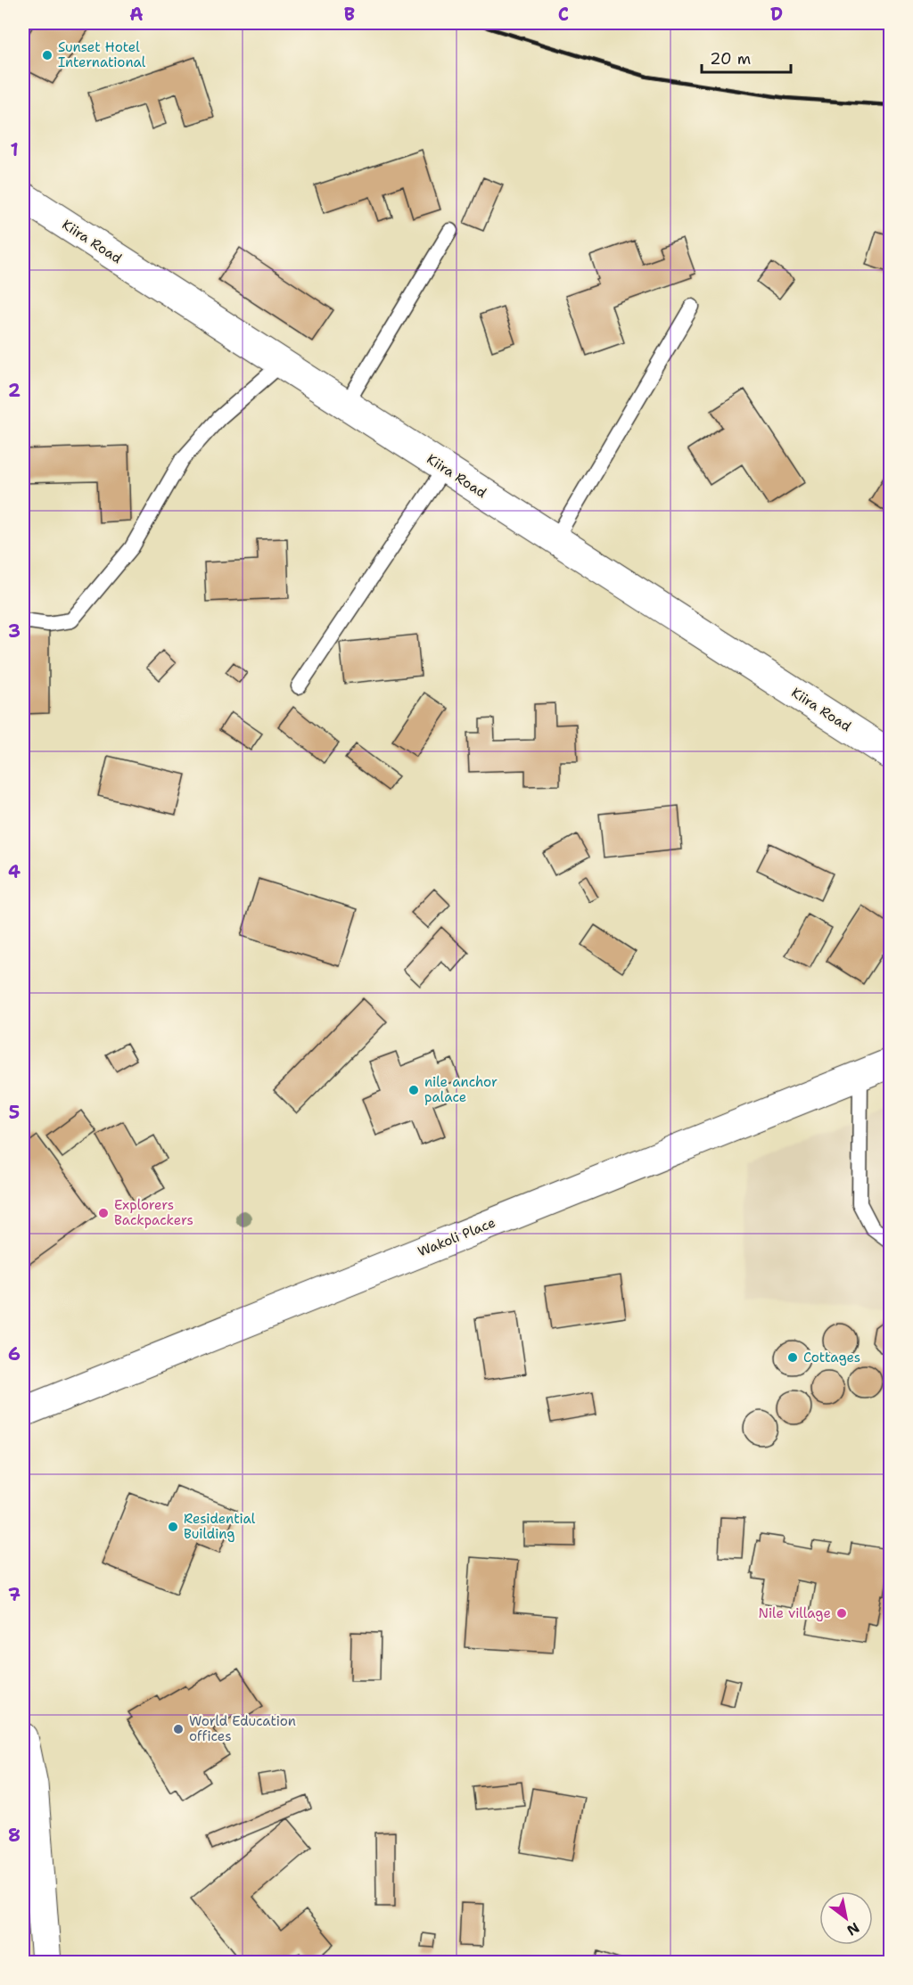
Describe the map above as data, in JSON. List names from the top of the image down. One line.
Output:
{"streets":{"street":["Kiira Road","Wakoli Place"]},"places":["Sunset Hotel International","nile anchor palace","Explorers Backpackers","Cottages","Residential Building","Nile village","World Education offices"],"scale_bar":"20 m","north":"bottom right","grid":{"columns":["A","B","C","D"],"rows":["1","2","3","4","5","6","7","8"]}}
